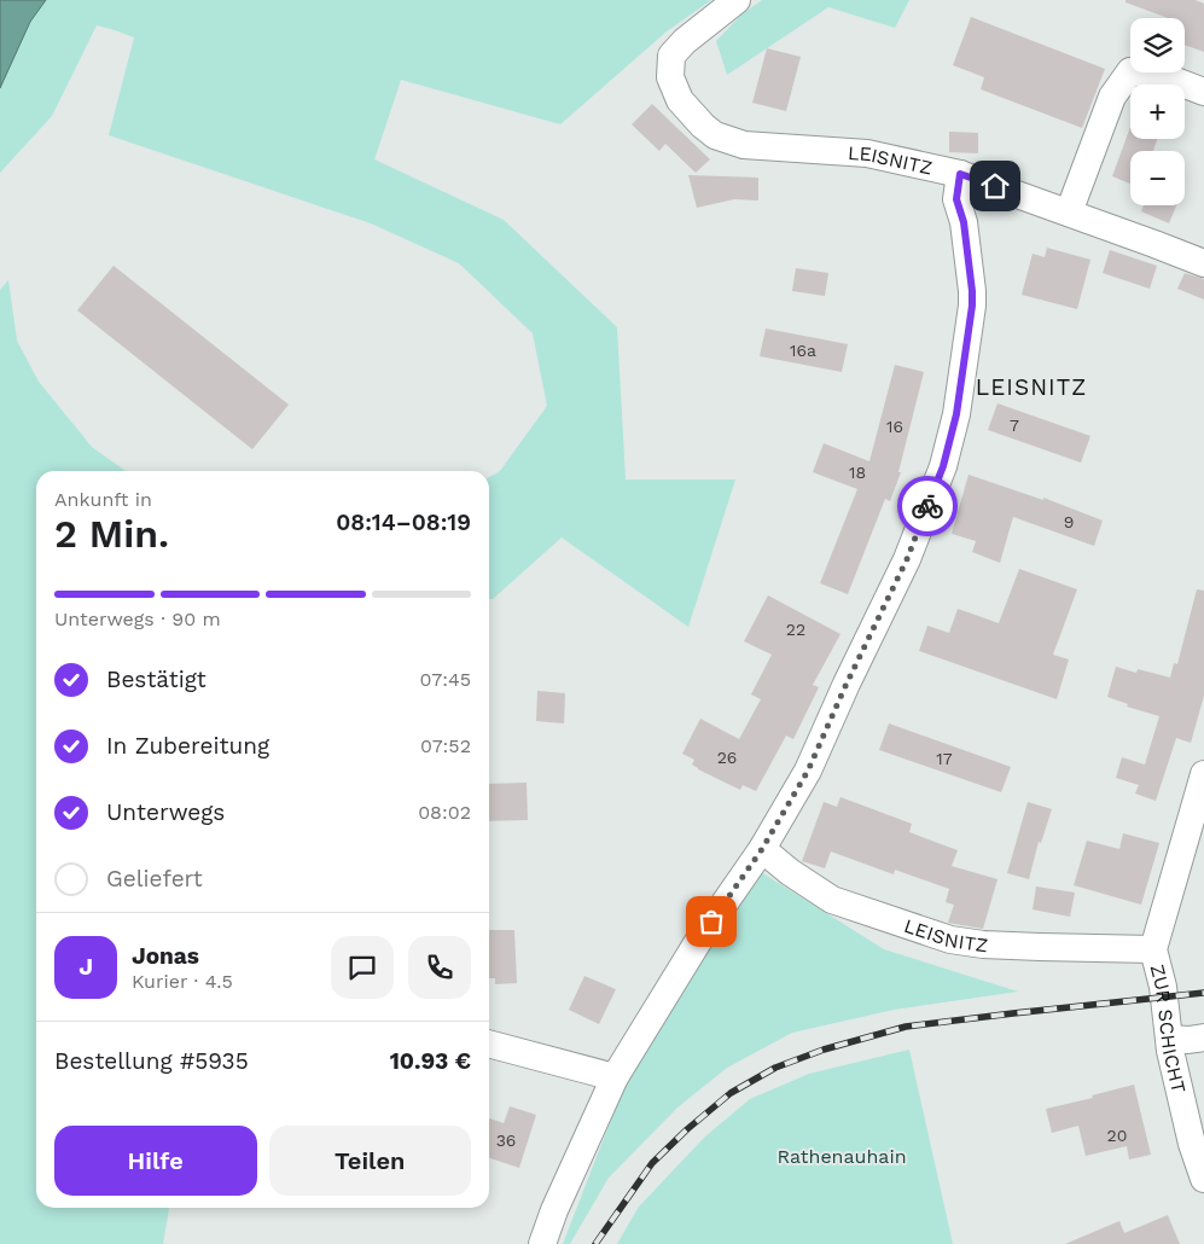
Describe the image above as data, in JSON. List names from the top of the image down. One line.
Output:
{"streets":{"street":["LEISNITZ","ZUR SCHICHT"]},"crossings":[["LEISNITZ","ZUR SCHICHT"]],"districts":["LEISNITZ"],"parks":["Rathenauhain"],"house_numbers":["16a","7","16","18","9","22","26","17","20","36"],"page":{"map_buttons":["+","−"],"heading":["2 Min.","Ankunft in","08:14–08:19"],"panel":["Jonas","Kurier · 4.5","Bestellung #5935","10.93 €"],"bar":"Unterwegs · 90 m","list":[["Bestätigt","07:45"],["In Zubereitung","07:52"],["Unterwegs","08:02"],"Geliefert"],"round":"J","buttons":["Hilfe","Teilen"]}}
